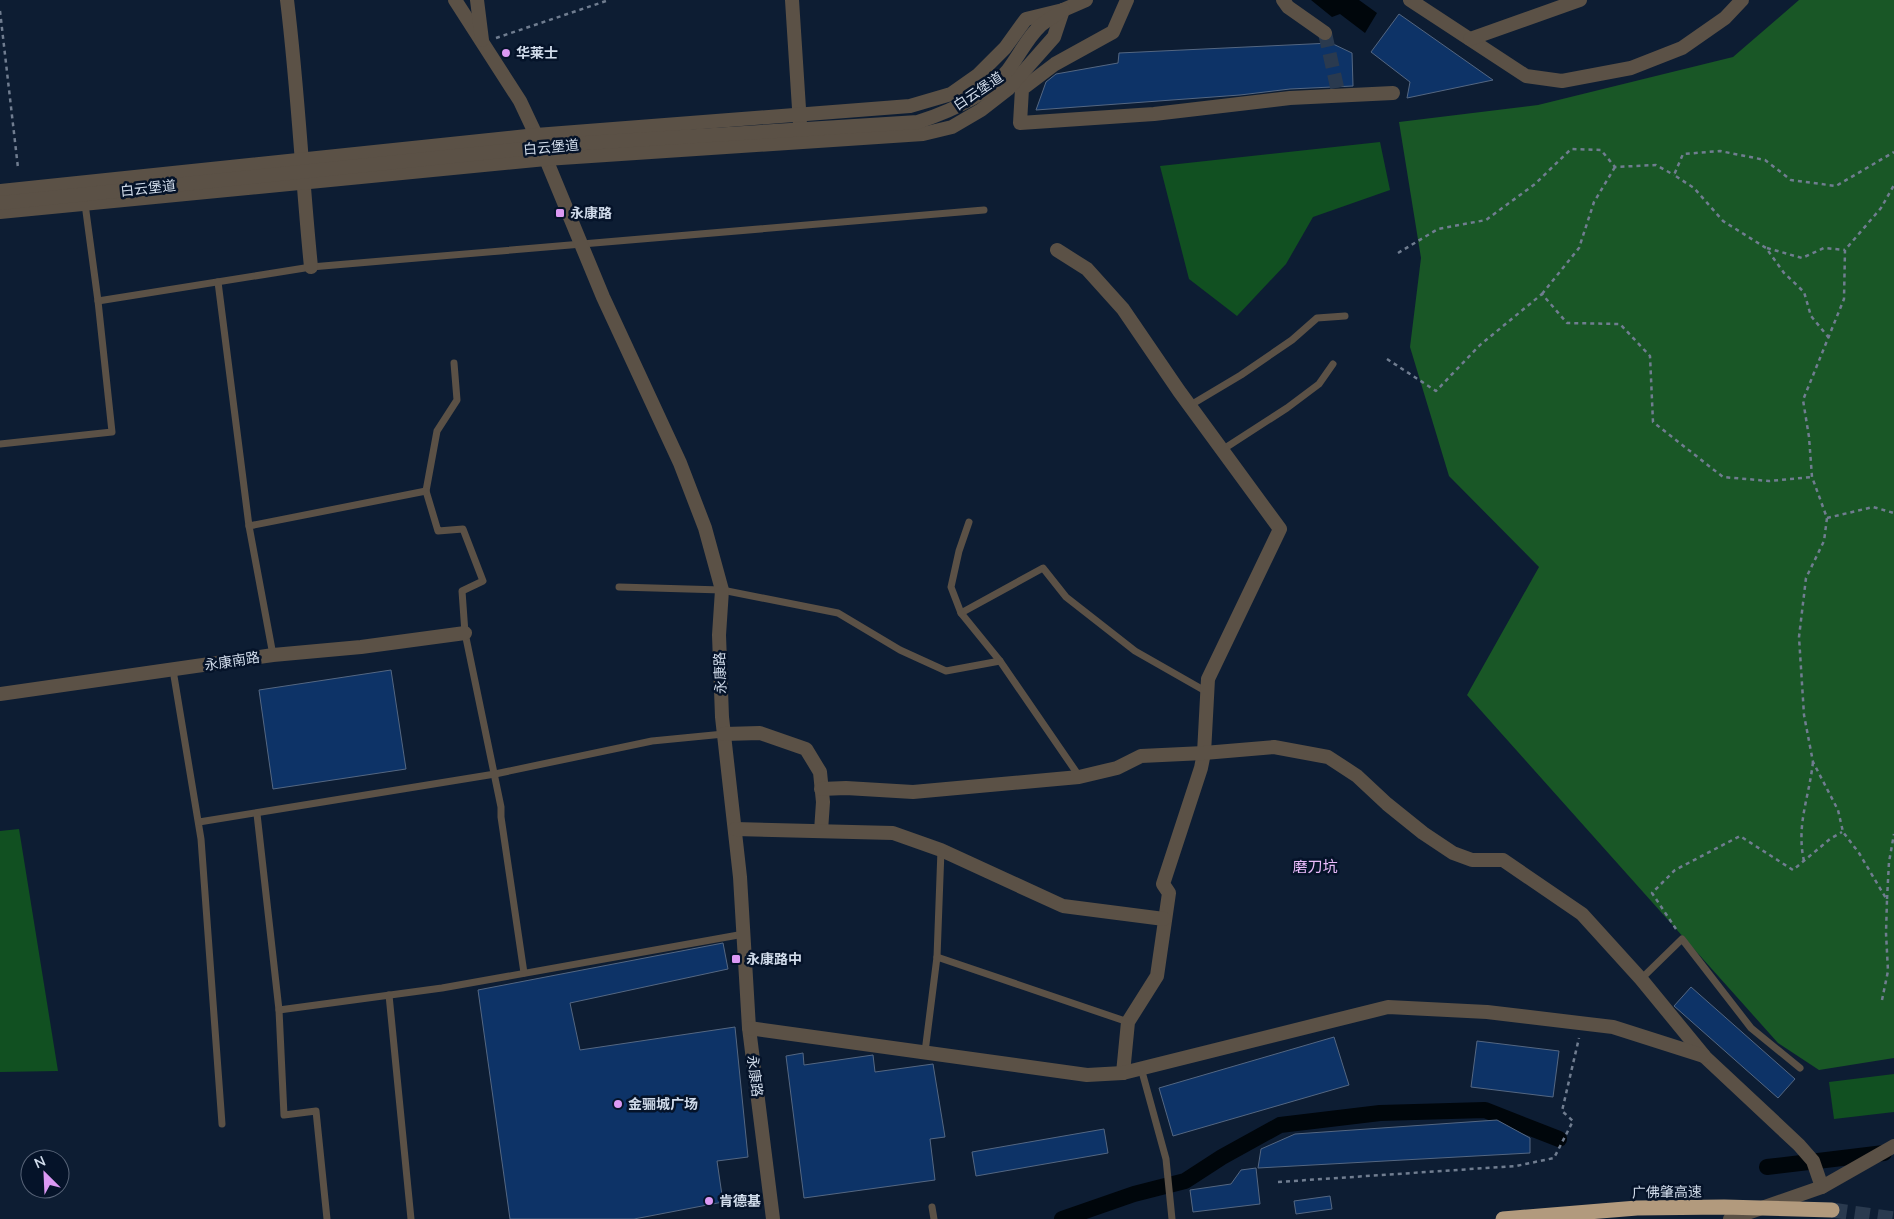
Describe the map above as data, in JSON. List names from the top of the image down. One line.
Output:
{"streets":{"highway":["广佛肇高速"],"street":["白云堡道","永康南路","永康路"]},"districts":["磨刀坑"],"places":{"other":["华莱士","金骊城广场","肯德基"],"transit":["永康路","永康路中"]},"north":"top left"}
